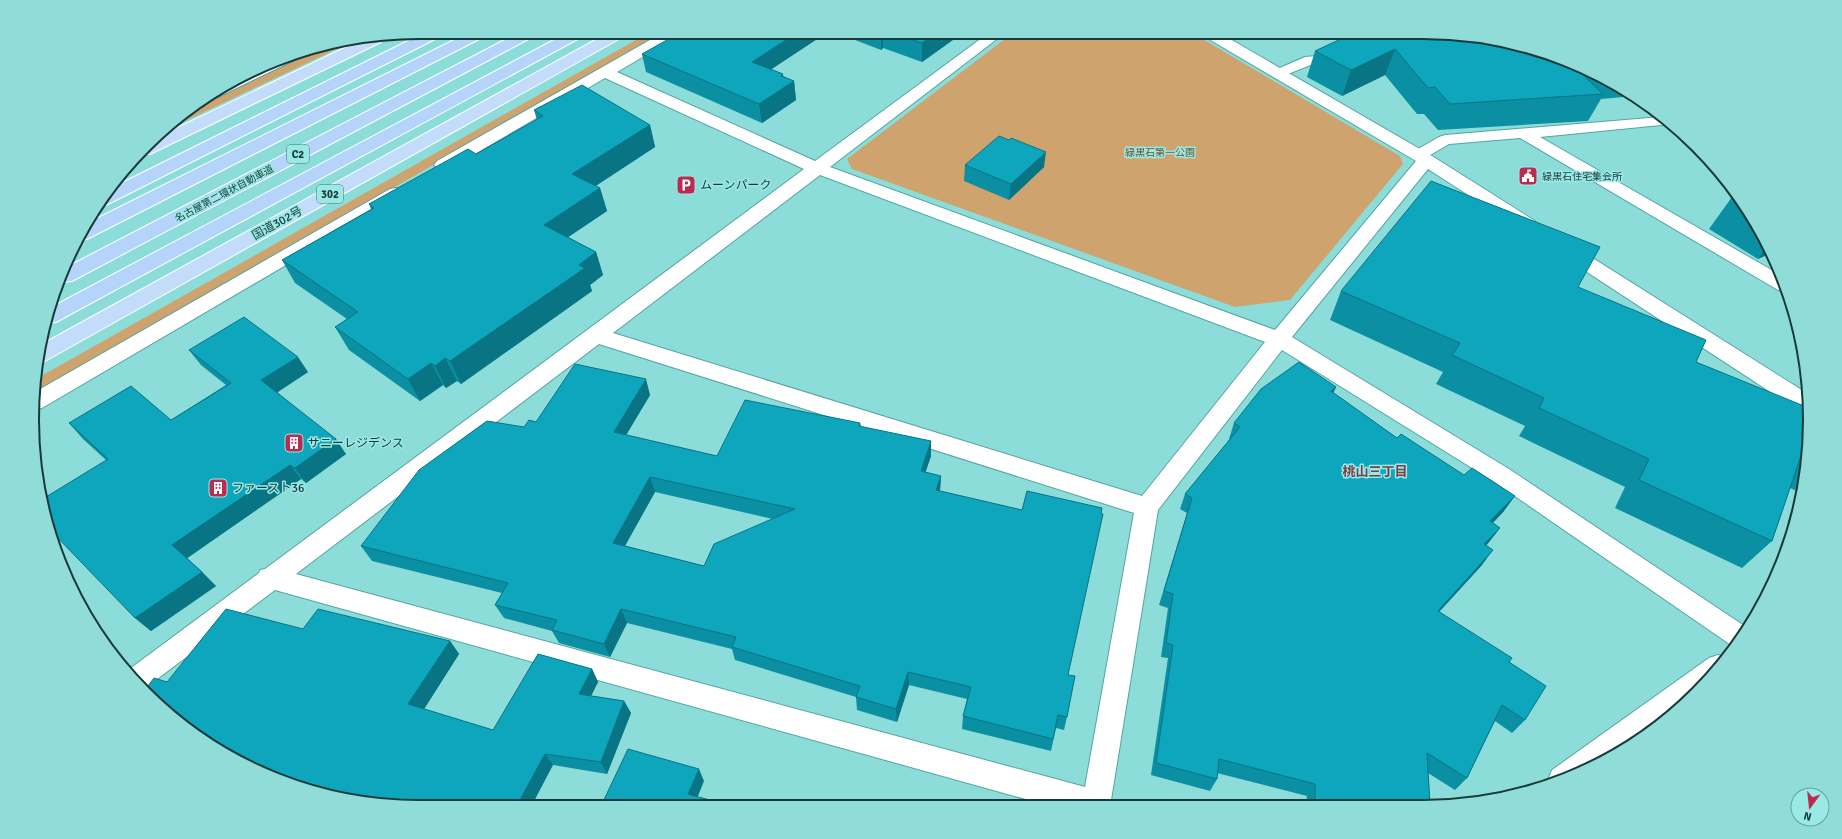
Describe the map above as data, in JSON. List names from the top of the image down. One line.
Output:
{"streets":{"highway":["C2","名古屋第二環状自動車道","302","国道302号"]},"districts":["桃山三丁目"],"parks":["緑黒石第一公園"],"places":{"public building":["緑黒石住宅集会所"],"parking":["ムーンパーク"],"building":["サニーレジデンス","ファースト36"]},"north":"bottom"}
